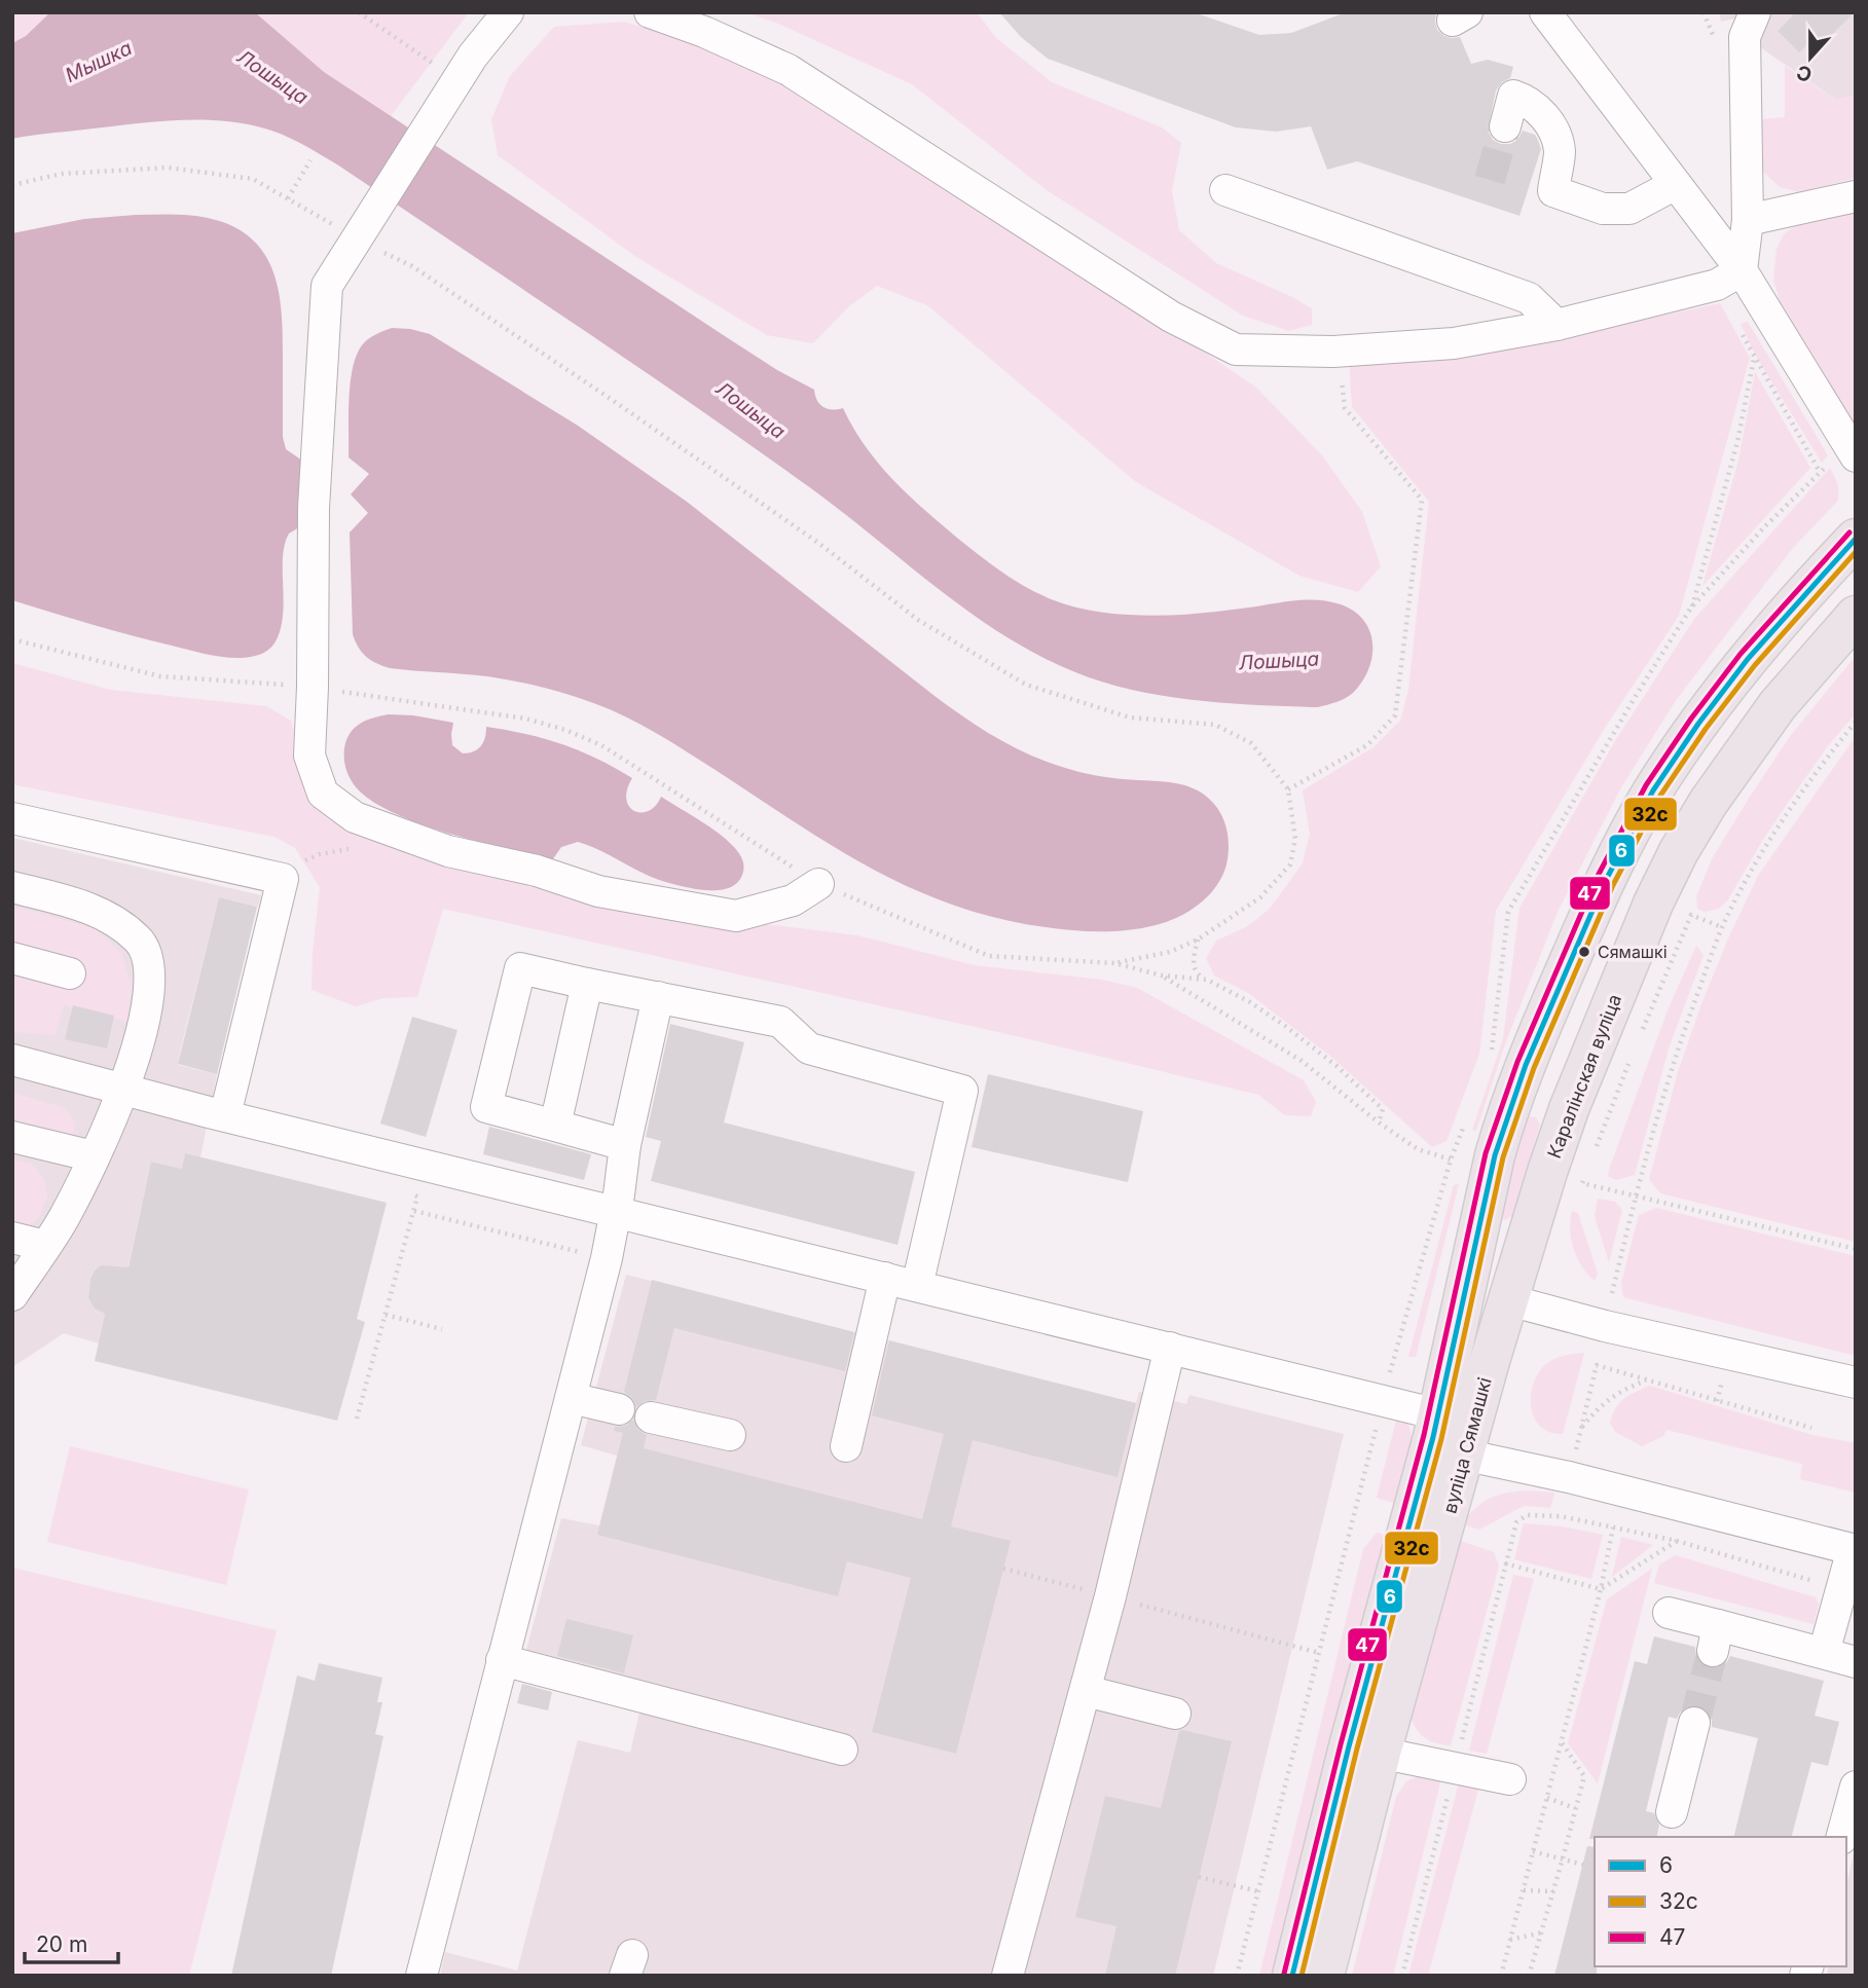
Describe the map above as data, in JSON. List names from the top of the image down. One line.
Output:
{"streets":{"main road":["Каралінская вуліца","вуліца Сямашкі"]},"crossings":[["Каралінская вуліца","вуліца Сямашкі"]],"water":["Мышка","Лошыца"],"places":["Сямашкі"],"lines":["transit line 47","transit line 6","transit line 32с"],"legend":["6","32с","47"],"scale_bar":"20 m","north":"bottom"}
